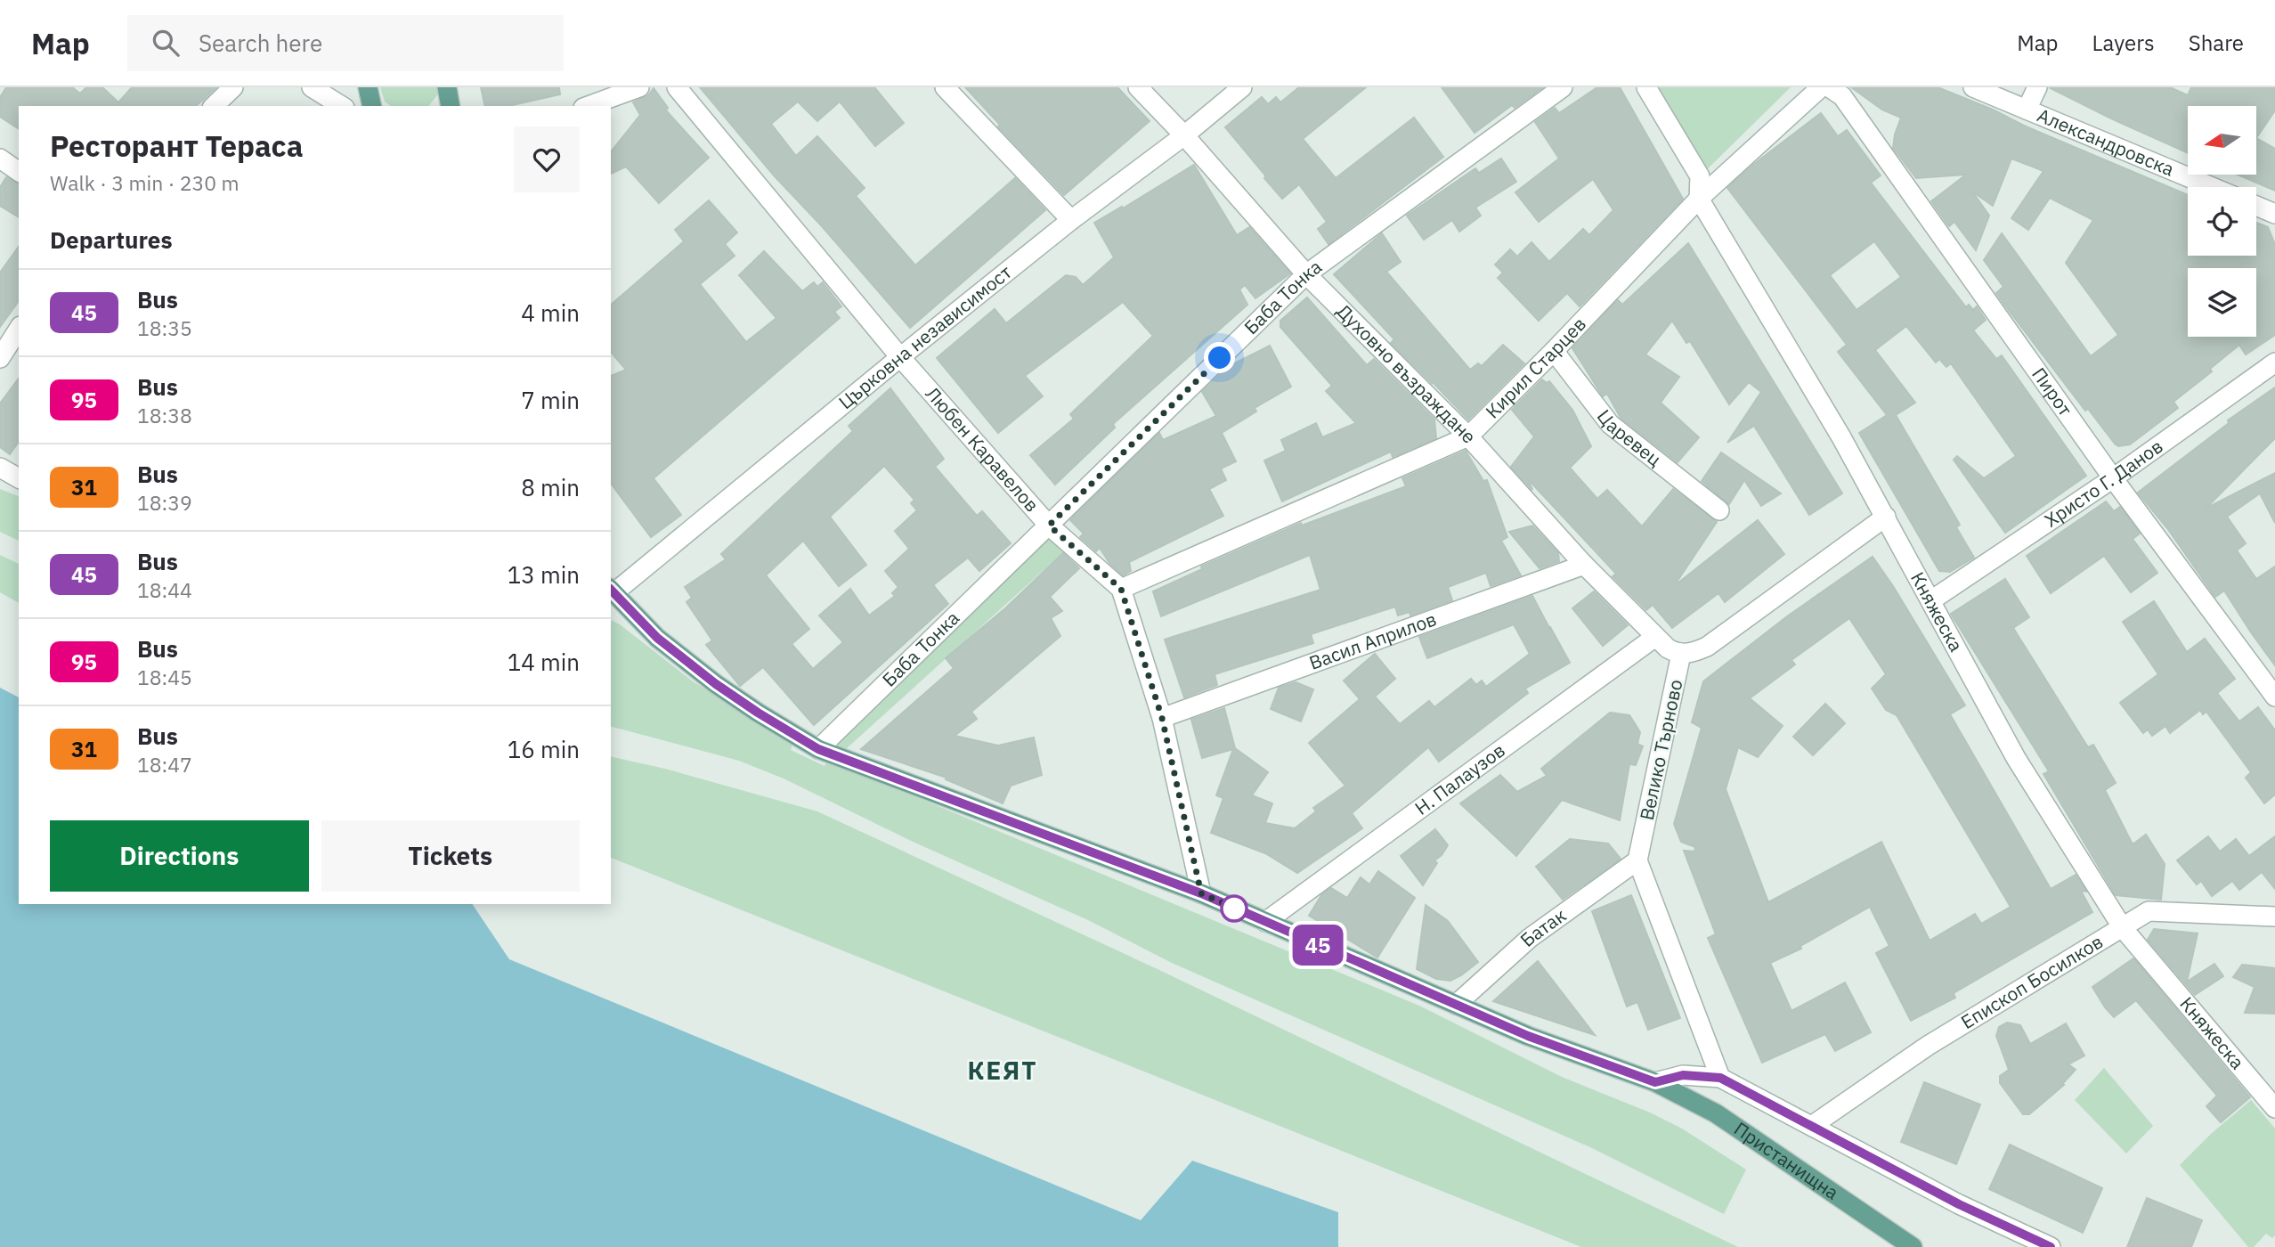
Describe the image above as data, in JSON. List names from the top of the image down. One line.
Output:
{"streets":{"main road":["Пристанищна"],"street":["Александровска","Баба Тонка","Църковна независимост","Кирил Старцев","Духовно възраждане","Пирот","Царевец","Любен Каравелов","Христо Г. Данов","Княжеска","Васил Априлов","Велико Търново","Н. Палаузов","Батак","Епископ Босилков"]},"crossings":[["Баба Тонка","Духовно възраждане"],["Баба Тонка","Любен Каравелов"],["Баба Тонка","Пристанищна"],["Църковна независимост","Духовно възраждане"],["Църковна независимост","Любен Каравелов"],["Църковна независимост","Пристанищна"],["Кирил Старцев","Духовно възраждане"],["Кирил Старцев","Царевец"],["Кирил Старцев","Любен Каравелов"],["Кирил Старцев","Княжеска"],["Духовно възраждане","Васил Априлов"],["Духовно възраждане","Велико Търново"],["Духовно възраждане","Н. Палаузов"],["Пирот","Христо Г. Данов"],["Христо Г. Данов","Княжеска"],["Княжеска","Велико Търново"],["Княжеска","Епископ Босилков"],["Велико Търново","Батак"],["Н. Палаузов","Пристанищна"],["Батак","Пристанищна"]],"districts":["КЕЯТ"],"lines":["bus line 45"],"north":"left","page":{"header":"Map","search":"Search here","nav":["Map","Layers","Share"],"on_map":"45","heading":[["Ресторант Тераса","Walk · 3 min · 230 m"],"Departures"],"list":[{"mark":"45","name":"Bus","note":"18:35","value":"4 min"},{"mark":"95","name":"Bus","note":"18:38","value":"7 min"},{"mark":"31","name":"Bus","note":"18:39","value":"8 min"},{"mark":"45","name":"Bus","note":"18:44","value":"13 min"},{"mark":"95","name":"Bus","note":"18:45","value":"14 min"},{"mark":"31","name":"Bus","note":"18:47","value":"16 min"}],"buttons":["Directions","Tickets"]}}
